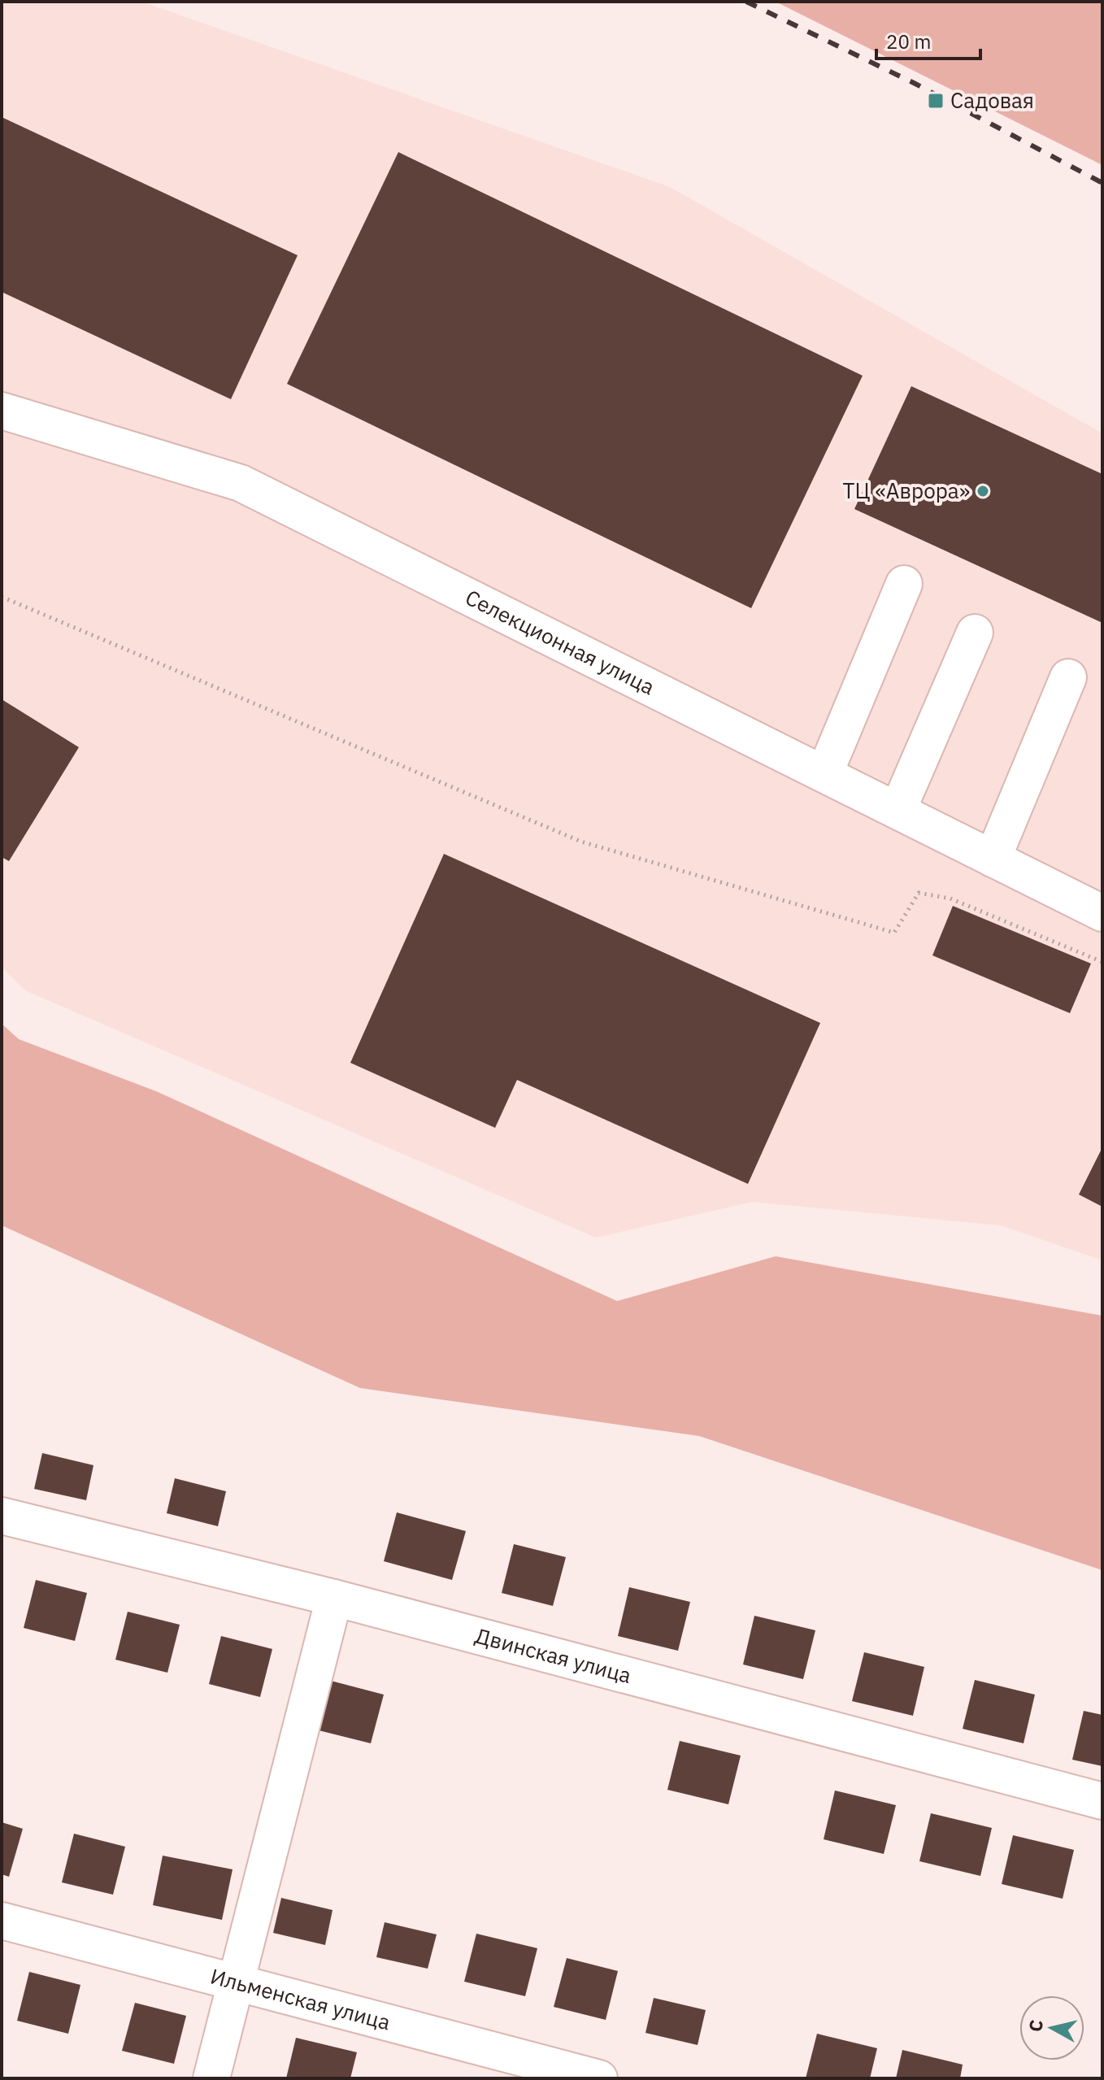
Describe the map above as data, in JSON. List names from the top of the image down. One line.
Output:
{"streets":{"street":["Селекционная улица","Двинская улица","Ильменская улица"]},"places":{"transit":["Садовая"],"other":["ТЦ «Аврора»"]},"scale_bar":"20 m","north":"left"}
